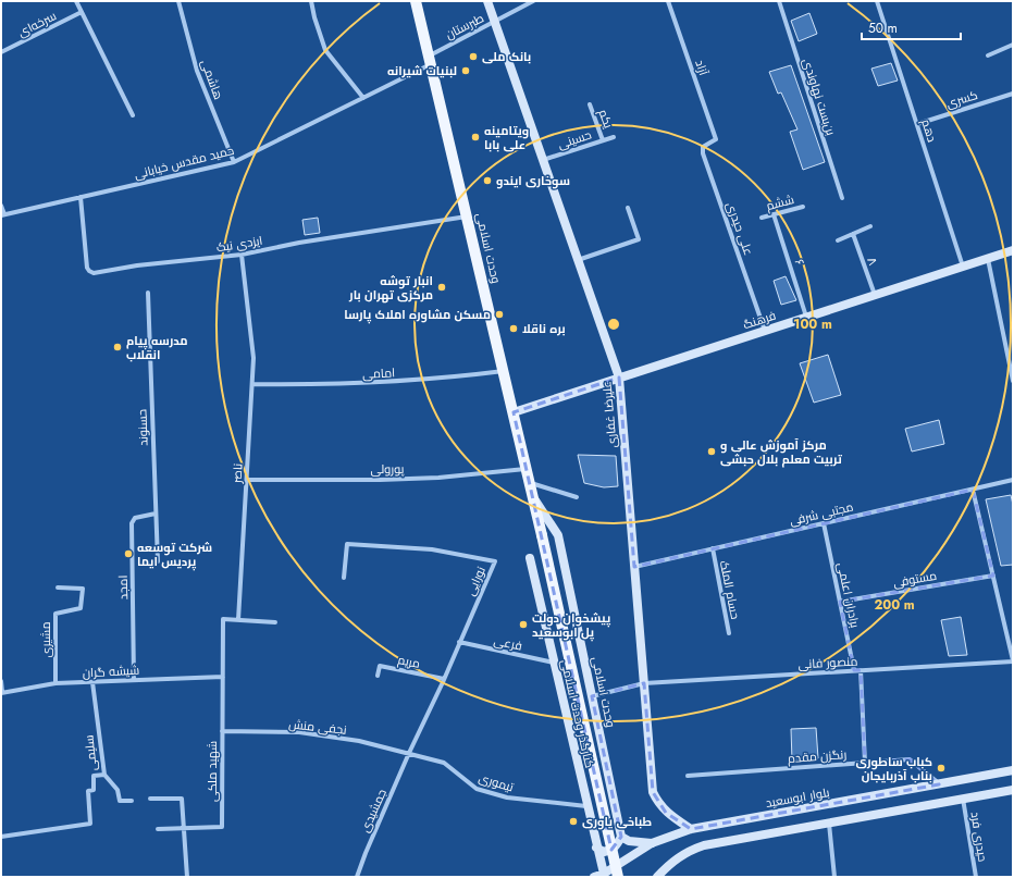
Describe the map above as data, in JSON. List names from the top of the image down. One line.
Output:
{"streets":{"main road":["وحدت اسلامی"],"street":["سرخه‌ای","طبرستان","آزاد","هاشمی","بن‌بست نهاوندی","کسری","یکم","دهم","حسینی","حمید مقدس خیابانی","ششم","علی حیدری","ایزدی نیک","۸","۶","فرهنگ","امامی","علیرضا غفاری","حسنوند","پورولی","ناصر","مجتبی شرفی","مستوفی","نورایی","امجد","حسام الملک","برادران اعلمی","مشیری","فرعی","مریم","منصور فانی","شیشه گران","کنارگذر وحدت اسلامی","نجفی منش","سلیمی","رنگزن مقدم","شهید ملکی","تیموری","بلوار ابوسعید","جمشیدی","حیدری فرد"]},"crossings":[["طبرستان","حمید مقدس خیابانی"],["طبرستان","وحدت اسلامی"],["طبرستان","علیرضا غفاری"],["آزاد","علی حیدری"],["هاشمی","حمید مقدس خیابانی"],["کسری","دهم"],["یکم","حسینی"],["دهم","فرهنگ"],["حسینی","علیرضا غفاری"],["حمید مقدس خیابانی","ایزدی نیک"],["حمید مقدس خیابانی","وحدت اسلامی"],["ششم","۶"],["علی حیدری","فرهنگ"],["ایزدی نیک","وحدت اسلامی"],["ایزدی نیک","ناصر"],["وحدت اسلامی","فرهنگ"],["وحدت اسلامی","امامی"],["وحدت اسلامی","پورولی"],["وحدت اسلامی","منصور فانی"],["۸","فرهنگ"],["۶","فرهنگ"],["فرهنگ","علیرضا غفاری"],["امامی","ناصر"],["علیرضا غفاری","مجتبی شرفی"],["علیرضا غفاری","منصور فانی"],["علیرضا غفاری","بلوار ابوسعید"],["حسنوند","امجد"],["پورولی","ناصر"],["مجتبی شرفی","حسام الملک"],["مجتبی شرفی","برادران اعلمی"],["مستوفی","برادران اعلمی"],["نورایی","فرعی"],["نورایی","مریم"],["نورایی","نجفی منش"],["نورایی","تیموری"],["نورایی","جمشیدی"],["امجد","شیشه گران"],["برادران اعلمی","منصور فانی"],["مشیری","شیشه گران"],["فرعی","کنارگذر وحدت اسلامی"],["شیشه گران","سلیمی"],["شیشه گران","شهید ملکی"],["کنارگذر وحدت اسلامی","تیموری"],["کنارگذر وحدت اسلامی","بلوار ابوسعید"],["نجفی منش","شهید ملکی"],["نجفی منش","تیموری"],["نجفی منش","جمشیدی"],["رنگزن مقدم","بلوار ابوسعید"],["تیموری","جمشیدی"]],"places":["بانک ملی","لبنیات شیرانه","ویتامینه علی بابا","سوخاری ایندو","انبار توشه مرکزی تهران بار","مسکن مشاوره املاک پارسا","بره ناقلا","مدرسه پیام انقلاب","مرکز آموزش عالی و تربیت معلم بلال حبشی","شرکت توسعه پردیس ایما","پیشخوان دولت پل ابوسعید","کباب ساطوری بناب آذربایجان","طباخی یاوری"],"scale_bar":"50 m","rings":["100 m","200 m"]}
